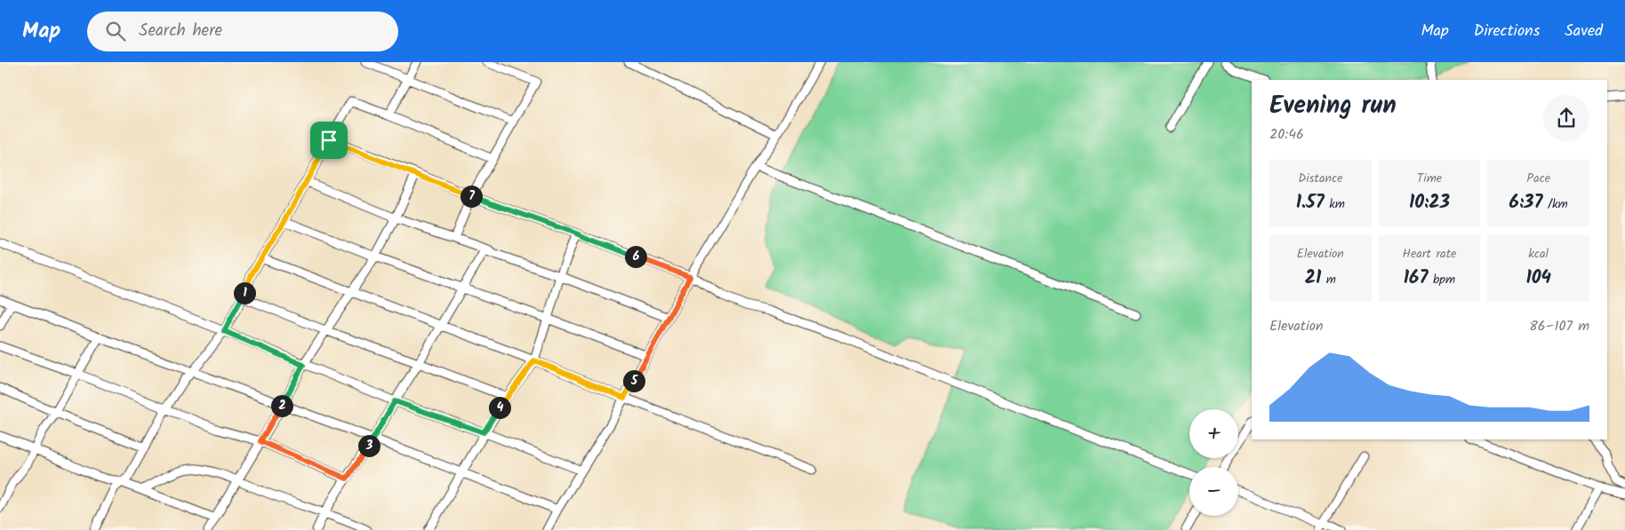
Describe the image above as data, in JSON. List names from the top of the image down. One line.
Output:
{"page":{"header":"Map","search":"Search here","nav":["Map","Directions","Saved"],"heading":["Evening run","20:46"],"stats":[["Distance","1.57 km"],["Time","10:23"],["Pace","6:37 /km"],["Elevation","21 m"],["Heart rate","167 bpm"],["kcal","104"]],"pins":["7","6","1","5","2","4","3"],"chart":["Elevation","86–107 m"],"map_buttons":["+","−"]}}
